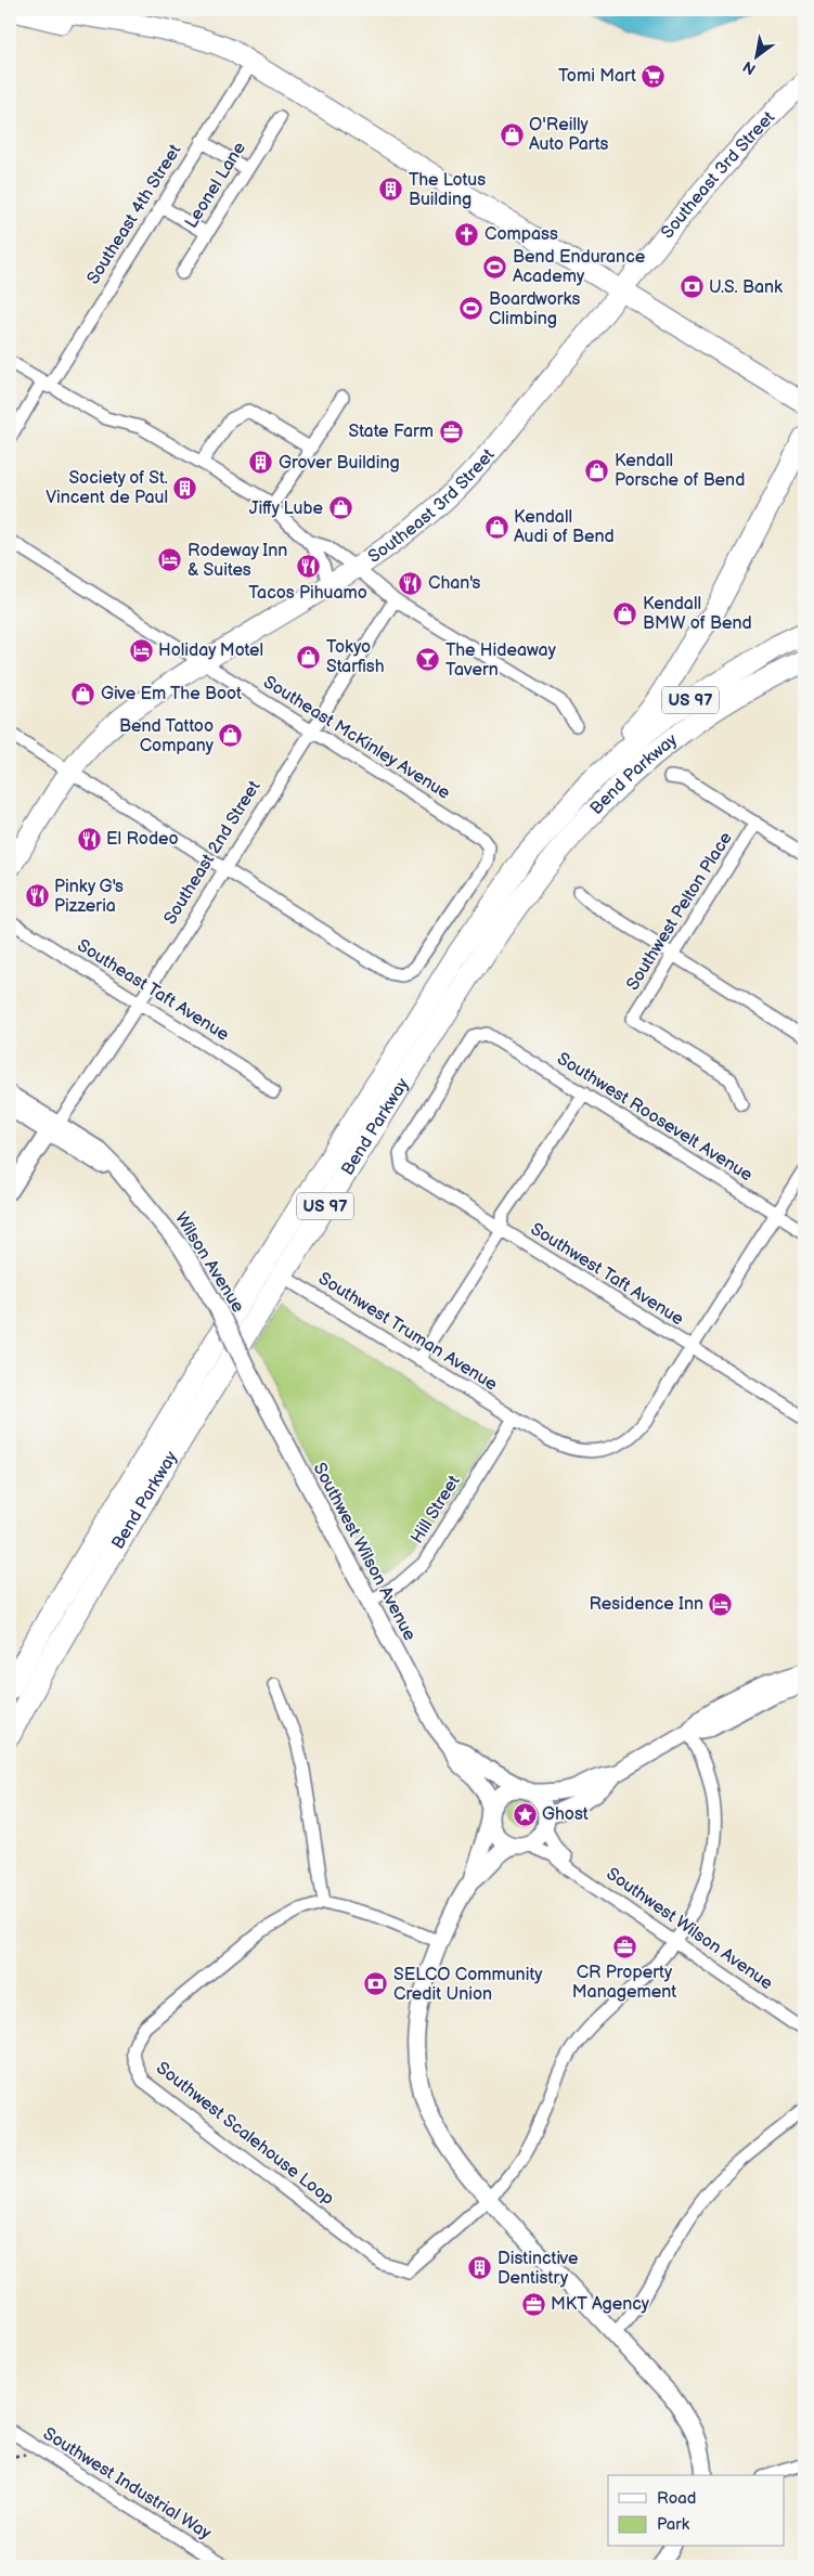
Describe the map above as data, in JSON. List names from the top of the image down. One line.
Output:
{"streets":{"highway":["US 97","Bend Parkway"],"main road":["Southeast 3rd Street"],"street":["Leonel Lane","Southeast 4th Street","Southeast McKinley Avenue","Southeast 2nd Street","Southwest Pelton Place","Southeast Taft Avenue","Southwest Roosevelt Avenue","Wilson Avenue","Southwest Taft Avenue","Southwest Truman Avenue","Hill Street","Southwest Wilson Avenue","Southwest Scalehouse Loop","Southwest Industrial Way"]},"crossings":[["Southeast 3rd Street","Southeast McKinley Avenue"],["Southeast McKinley Avenue","Southeast 2nd Street"],["Bend Parkway","Southwest Truman Avenue"],["Southeast 2nd Street","Southeast Taft Avenue"],["Southeast 2nd Street","Wilson Avenue"],["Southwest Roosevelt Avenue","Southwest Taft Avenue"],["Southwest Roosevelt Avenue","Southwest Truman Avenue"],["Wilson Avenue","Southwest Wilson Avenue"],["Southwest Taft Avenue","Southwest Truman Avenue"],["Southwest Truman Avenue","Hill Street"],["Hill Street","Southwest Wilson Avenue"]],"places":{"supermarket":["Tomi Mart"],"shop":["O'Reilly Auto Parts","Kendall Porsche of Bend","Jiffy Lube","Kendall Audi of Bend","Kendall BMW of Bend","Tokyo Starfish","Give Em The Boot","Bend Tattoo Company"],"building":["The Lotus Building","Grover Building","Society of St. Vincent de Paul","Distinctive Dentistry"],"church":["Compass"],"sports":["Bend Endurance Academy","Boardworks Climbing"],"bank":["U.S. Bank","SELCO Community Credit Union"],"office":["State Farm","CR Property Management","MKT Agency"],"hotel":["Rodeway Inn & Suites","Holiday Motel","Residence Inn"],"restaurant":["Tacos Pihuamo","Chan's","El Rodeo","Pinky G's Pizzeria"],"bar":["The Hideaway Tavern"],"place":["Ghost"]},"legend":["Road","Park"],"north":"bottom left"}
